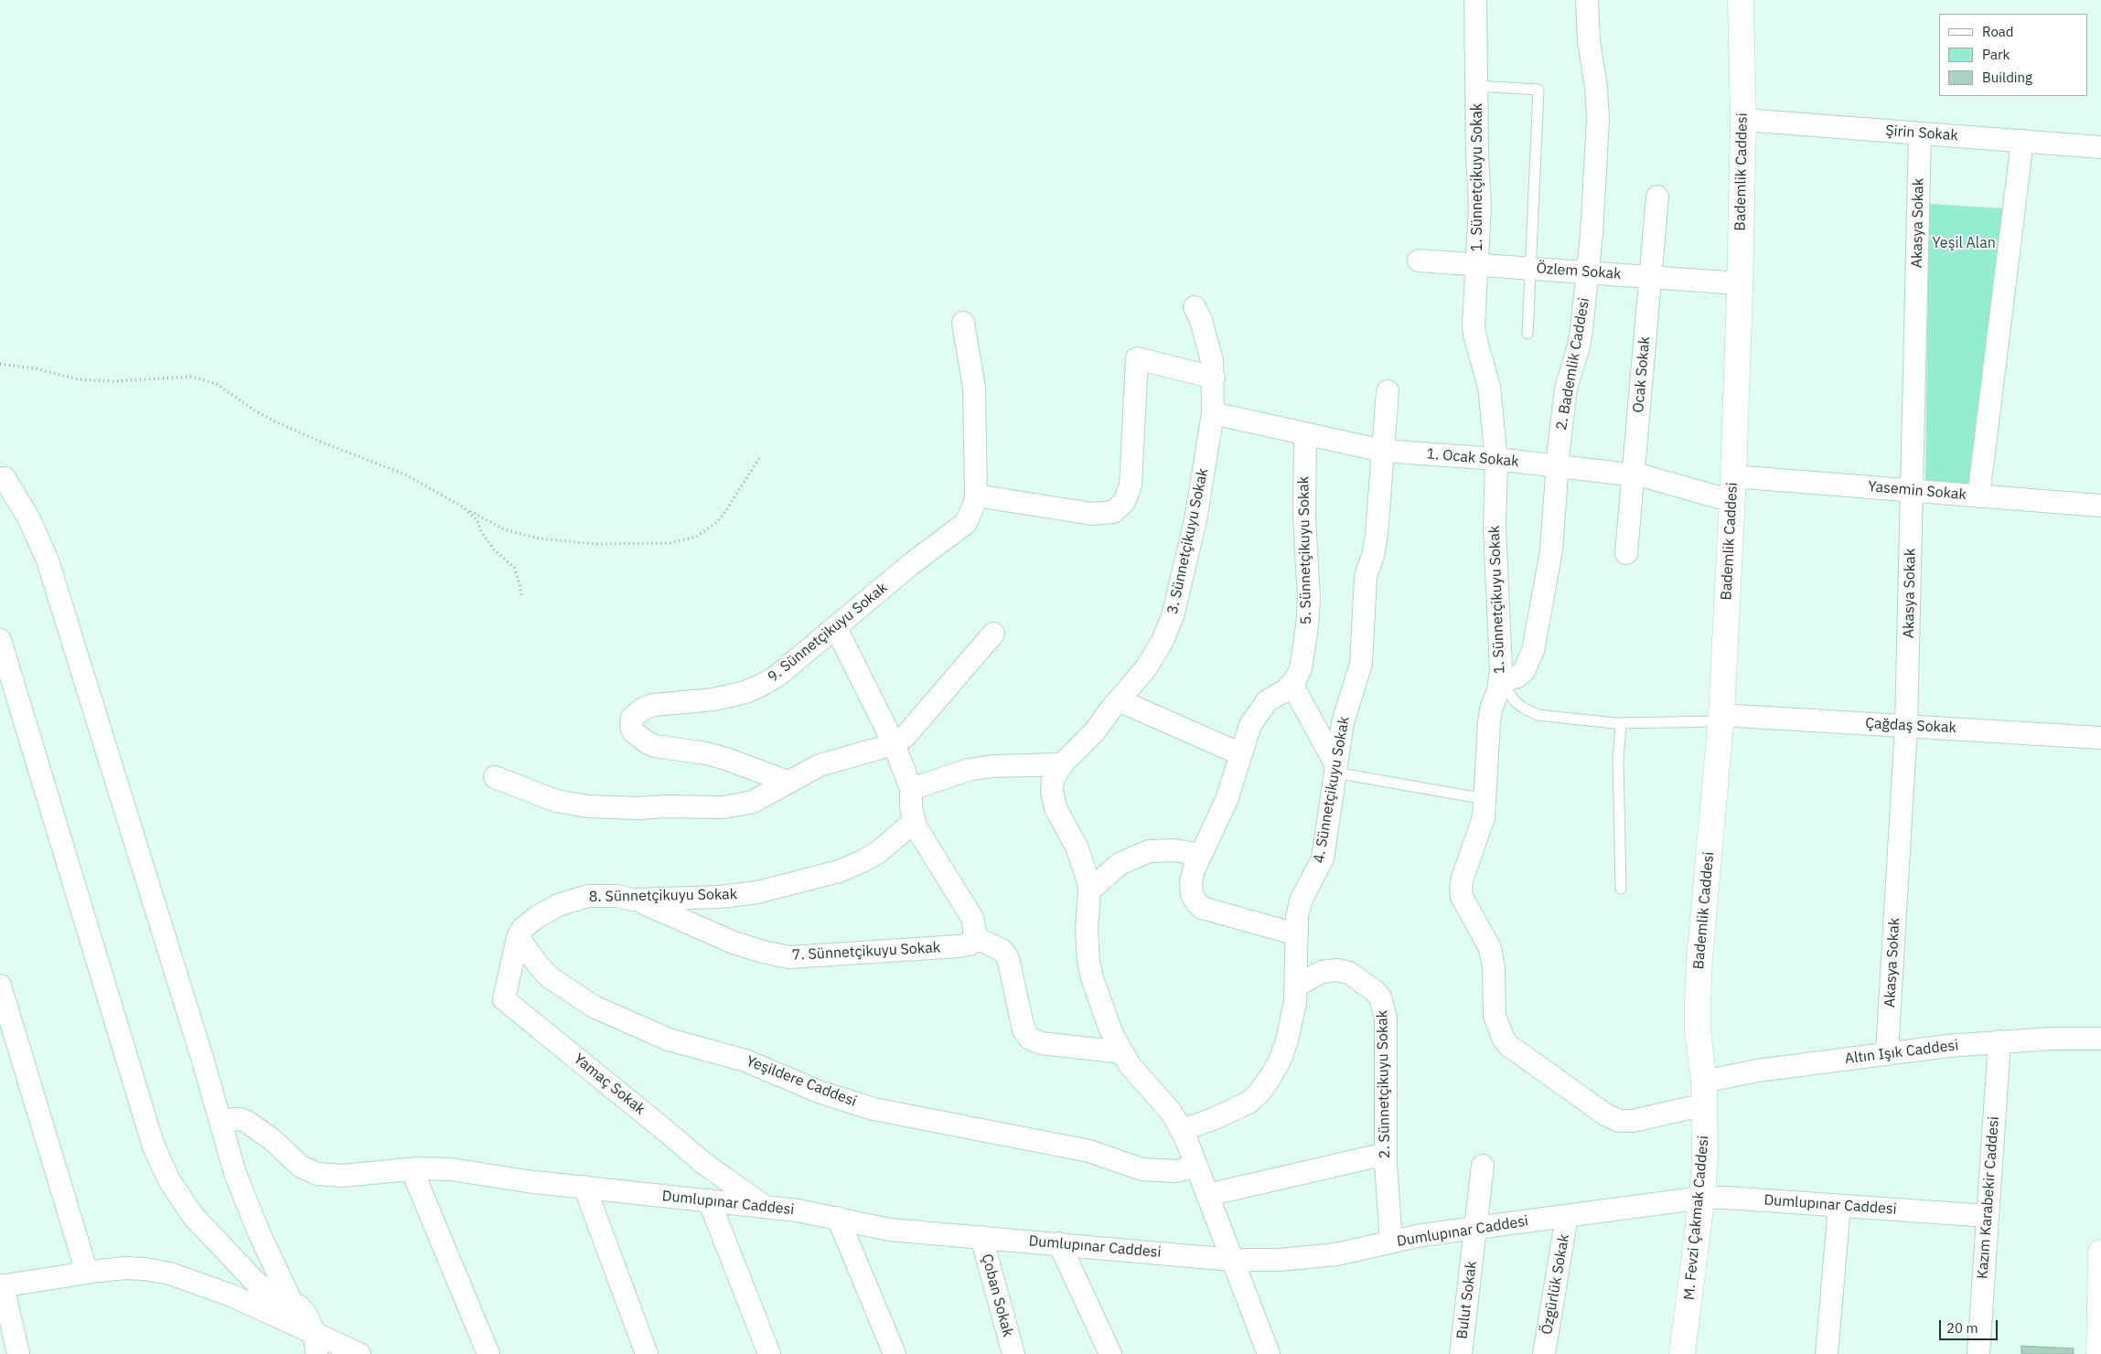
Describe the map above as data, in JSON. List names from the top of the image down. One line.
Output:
{"streets":{"street":["Şirin Sokak","Bademlik Caddesi","1. Sünnetçikuyu Sokak","Akasya Sokak","Özlem Sokak","2. Bademlik Caddesi","Ocak Sokak","1. Ocak Sokak","Yasemin Sokak","3. Sünnetçikuyu Sokak","5. Sünnetçikuyu Sokak","9. Sünnetçikuyu Sokak","Çağdaş Sokak","4. Sünnetçikuyu Sokak","8. Sünnetçikuyu Sokak","7. Sünnetçikuyu Sokak","Altın Işık Caddesi","Yeşildere Caddesi","Yamaç Sokak","2. Sünnetçikuyu Sokak","Kazım Karabekir Caddesi","Dumlupınar Caddesi","M. Fevzi Çakmak Caddesi","Özgürlük Sokak","Çoban Sokak","Bulut Sokak"]},"crossings":[["Şirin Sokak","Bademlik Caddesi"],["Şirin Sokak","Akasya Sokak"],["Bademlik Caddesi","1. Sünnetçikuyu Sokak"],["Bademlik Caddesi","Özlem Sokak"],["Bademlik Caddesi","1. Ocak Sokak"],["Bademlik Caddesi","Yasemin Sokak"],["Bademlik Caddesi","Çağdaş Sokak"],["Bademlik Caddesi","Altın Işık Caddesi"],["Bademlik Caddesi","M. Fevzi Çakmak Caddesi"],["1. Sünnetçikuyu Sokak","Özlem Sokak"],["1. Sünnetçikuyu Sokak","2. Bademlik Caddesi"],["1. Sünnetçikuyu Sokak","1. Ocak Sokak"],["1. Sünnetçikuyu Sokak","Altın Işık Caddesi"],["1. Sünnetçikuyu Sokak","M. Fevzi Çakmak Caddesi"],["Akasya Sokak","Yasemin Sokak"],["Akasya Sokak","Çağdaş Sokak"],["Akasya Sokak","Altın Işık Caddesi"],["Özlem Sokak","2. Bademlik Caddesi"],["Özlem Sokak","Ocak Sokak"],["2. Bademlik Caddesi","1. Ocak Sokak"],["Ocak Sokak","1. Ocak Sokak"],["1. Ocak Sokak","3. Sünnetçikuyu Sokak"],["1. Ocak Sokak","5. Sünnetçikuyu Sokak"],["1. Ocak Sokak","4. Sünnetçikuyu Sokak"],["3. Sünnetçikuyu Sokak","4. Sünnetçikuyu Sokak"],["3. Sünnetçikuyu Sokak","Yeşildere Caddesi"],["3. Sünnetçikuyu Sokak","Dumlupınar Caddesi"],["5. Sünnetçikuyu Sokak","4. Sünnetçikuyu Sokak"],["4. Sünnetçikuyu Sokak","2. Sünnetçikuyu Sokak"],["8. Sünnetçikuyu Sokak","7. Sünnetçikuyu Sokak"],["8. Sünnetçikuyu Sokak","Yeşildere Caddesi"],["8. Sünnetçikuyu Sokak","Yamaç Sokak"],["Altın Işık Caddesi","Kazım Karabekir Caddesi"],["Altın Işık Caddesi","M. Fevzi Çakmak Caddesi"],["Yeşildere Caddesi","Yamaç Sokak"],["Yamaç Sokak","Dumlupınar Caddesi"],["2. Sünnetçikuyu Sokak","Dumlupınar Caddesi"],["Kazım Karabekir Caddesi","Dumlupınar Caddesi"],["Dumlupınar Caddesi","M. Fevzi Çakmak Caddesi"],["Dumlupınar Caddesi","Özgürlük Sokak"],["Dumlupınar Caddesi","Çoban Sokak"],["Dumlupınar Caddesi","Bulut Sokak"]],"parks":["Yeşil Alan"],"legend":["Road","Park","Building"],"scale_bar":"20 m"}
